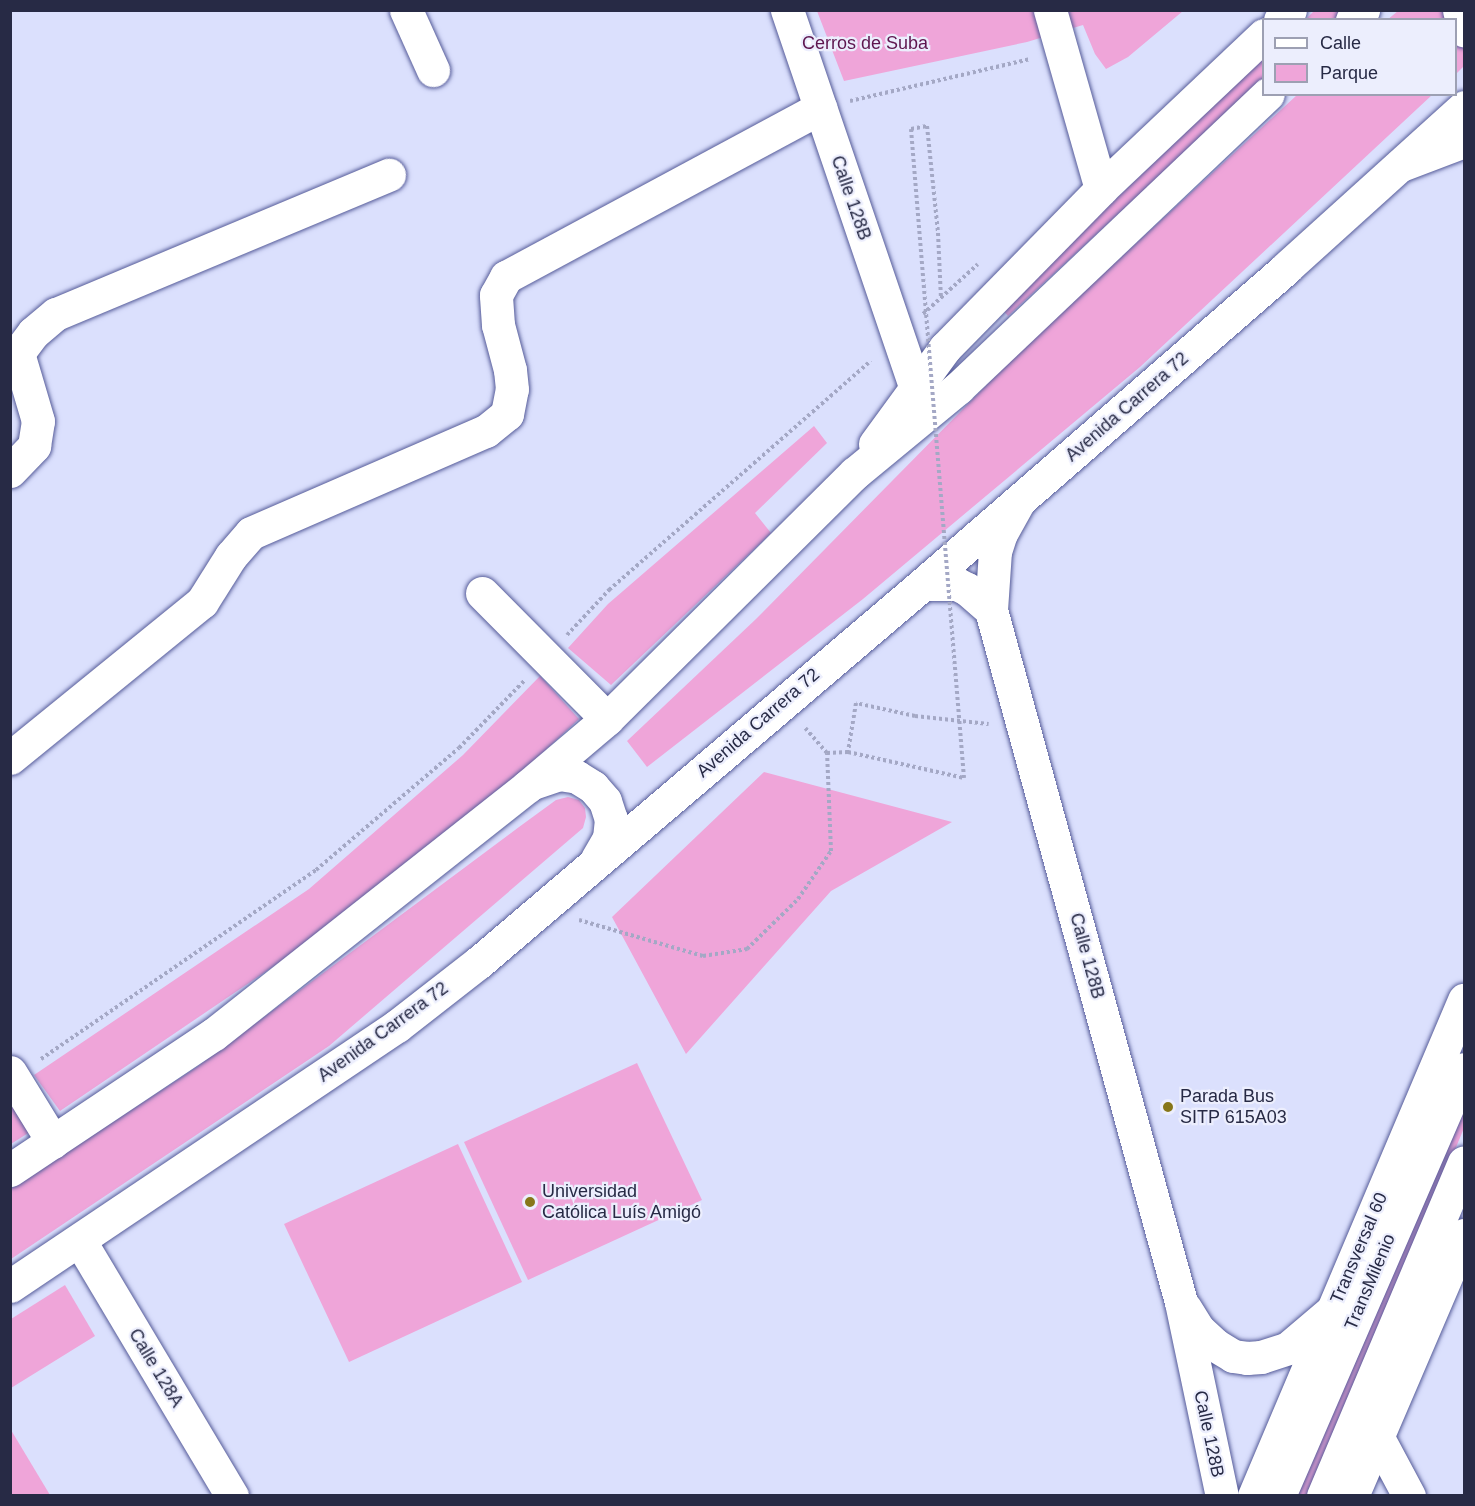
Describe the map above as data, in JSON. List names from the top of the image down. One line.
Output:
{"streets":{"main road":["Calle 128B","Avenida Carrera 72","Transversal 60","TransMilenio","Calle 128A"]},"crossings":[["Calle 128B","Avenida Carrera 72"],["Calle 128B","Transversal 60"],["Avenida Carrera 72","Calle 128A"]],"parks":["Cerros de Suba"],"places":["Parada Bus SITP 615A03","Universidad Católica Luís Amigó"],"legend":["Calle","Parque"]}
